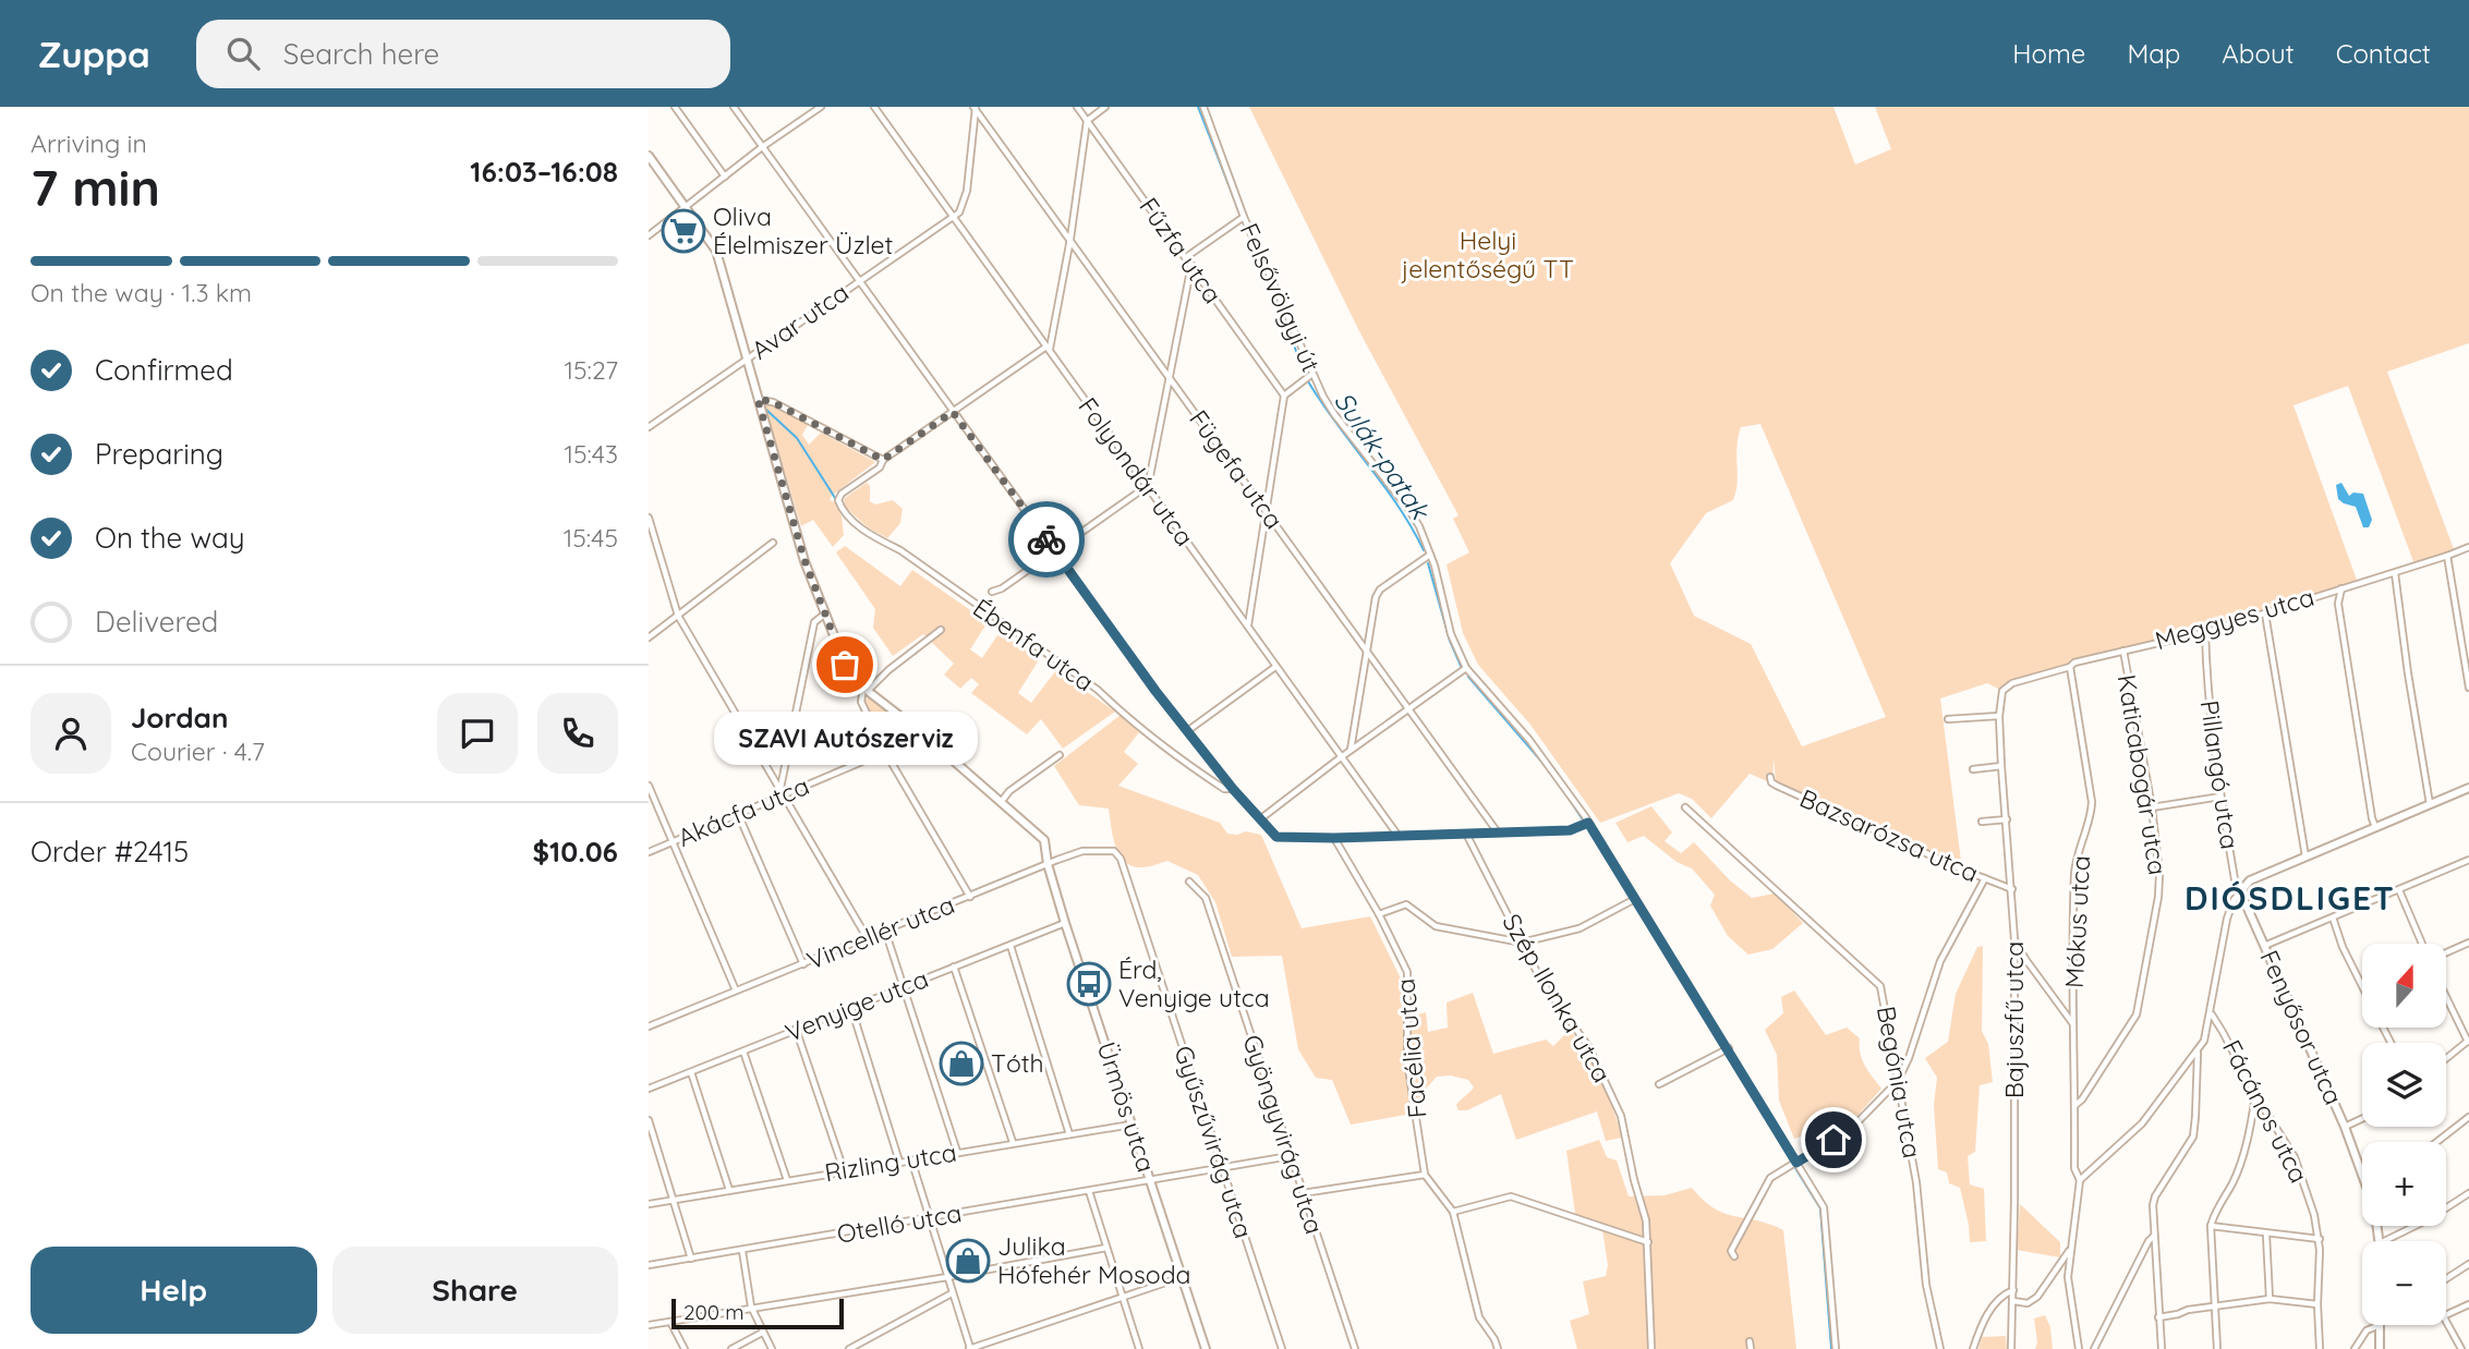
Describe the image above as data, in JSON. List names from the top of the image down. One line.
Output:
{"streets":{"street":["Fűzfa utca","Felsővölgyi út","Avar utca","Fügefa utca","Folyondár utca","Meggyes utca","Ébenfa utca","Katicabogár utca","Pillangó utca","Akácfa utca","Bazsarózsa utca","Mókus utca","Vincellér utca","Szép Ilonka utca","Venyige utca","Bajuszfű utca","Fenyősor utca","Facélia utca","Begónia utca","Ürmös utca","Fácános utca","Gyöngyvirág utca","Gyűszűvirág utca","Rizling utca","Otelló utca"]},"crossings":[["Avar utca","Folyondár utca"],["Avar utca","Ürmös utca"],["Meggyes utca","Katicabogár utca"],["Meggyes utca","Pillangó utca"],["Meggyes utca","Mókus utca"],["Meggyes utca","Bajuszfű utca"],["Katicabogár utca","Mókus utca"],["Pillangó utca","Fenyősor utca"],["Akácfa utca","Ürmös utca"],["Bazsarózsa utca","Bajuszfű utca"],["Vincellér utca","Ürmös utca"],["Vincellér utca","Gyűszűvirág utca"],["Venyige utca","Ürmös utca"],["Ürmös utca","Rizling utca"],["Ürmös utca","Otelló utca"],["Gyöngyvirág utca","Otelló utca"],["Gyűszűvirág utca","Otelló utca"]],"districts":["DIÓSDLIGET"],"water":["Sulák-patak"],"parks":["Helyi jelentőségű TT"],"places":{"supermarket":["Oliva Élelmiszer Üzlet"],"other":["SZAVI Autószerviz"],"bus stop":["Érd, Venyige utca"],"shop":["Tóth","Julika Hófehér Mosoda"]},"scale_bar":"200 m","north":"top","page":{"header":"Zuppa","search":"Search here","nav":["Home","Map","About","Contact"],"heading":["7 min","Arriving in","16:03–16:08"],"panel":["Jordan","Courier · 4.7","Order #2415","$10.06"],"bar":"On the way · 1.3 km","list":[["Confirmed","15:27"],["Preparing","15:43"],["On the way","15:45"],"Delivered"],"bubble":"SZAVI Autószerviz","map_buttons":["+","−"],"buttons":["Help","Share"],"scale":"200 m"}}
